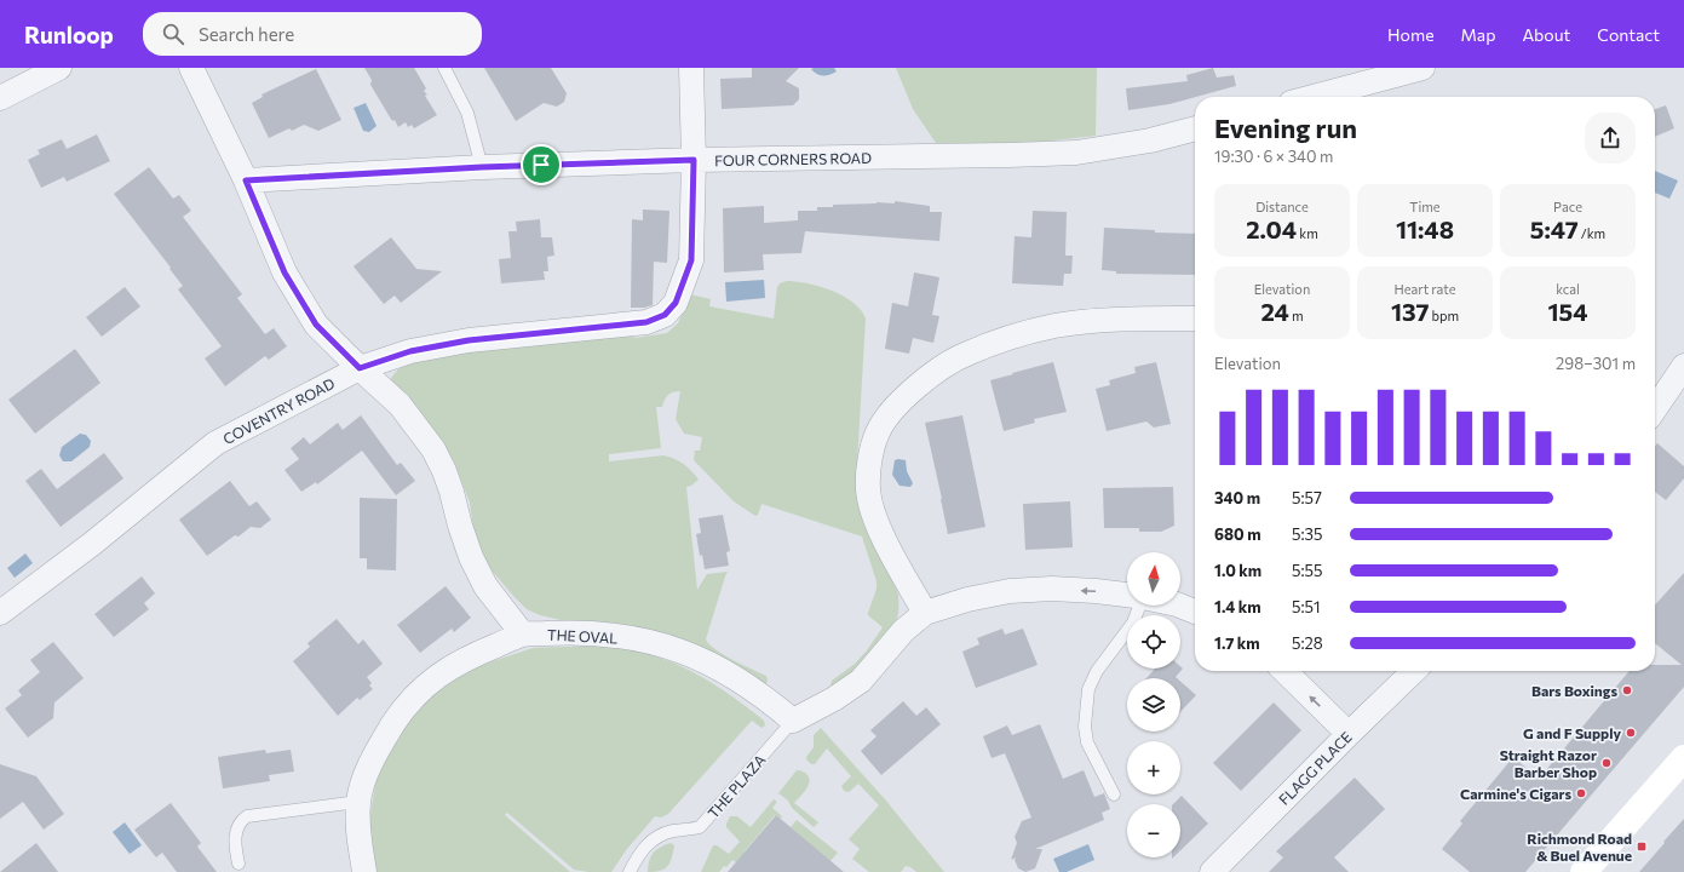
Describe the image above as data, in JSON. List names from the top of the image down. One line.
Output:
{"streets":{"street":["FOUR CORNERS ROAD","COVENTRY ROAD","THE OVAL","FLAGG PLACE"],"lane":["THE PLAZA"]},"crossings":[["FOUR CORNERS ROAD","COVENTRY ROAD"],["THE OVAL","THE PLAZA"]],"places":{"other":["Bars Boxings","G and F Supply","Straight Razor Barber Shop","Carmine's Cigars"],"transit":["Richmond Road & Buel Avenue"]},"north":"top","page":{"header":"Runloop","search":"Search here","nav":["Home","Map","About","Contact"],"heading":["Evening run","19:30 · 6 × 340 m"],"stats":[["Distance","2.04 km"],["Time","11:48"],["Pace","5:47 /km"],["Elevation","24 m"],["Heart rate","137 bpm"],["kcal","154"]],"chart":["Elevation","298–301 m"],"list":[{"name":"340 m","note":"5:57"},{"name":"680 m","note":"5:35"},{"name":"1.0 km","note":"5:55"},{"name":"1.4 km","note":"5:51"},{"name":"1.7 km","note":"5:28"}],"map_buttons":["+","−"]}}
